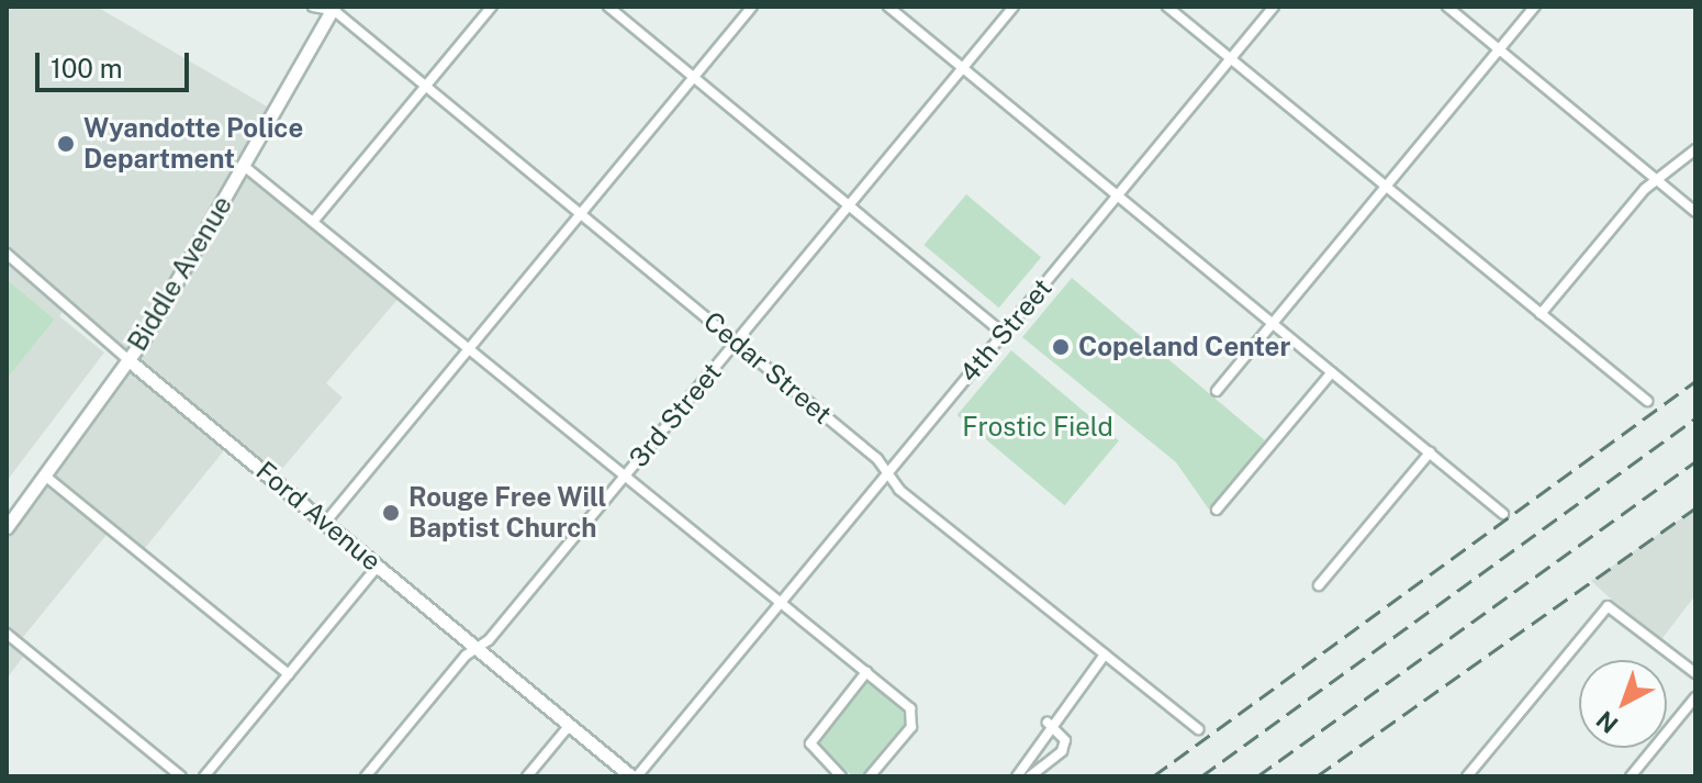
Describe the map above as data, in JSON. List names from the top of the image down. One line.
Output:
{"streets":{"main road":["Biddle Avenue","Ford Avenue"],"street":["4th Street","Cedar Street","3rd Street"]},"crossings":[["Biddle Avenue","Cedar Street"],["Biddle Avenue","Ford Avenue"],["4th Street","Cedar Street"],["4th Street","Ford Avenue"],["Cedar Street","3rd Street"],["3rd Street","Ford Avenue"]],"parks":["Frostic Field"],"places":["Wyandotte Police Department","Copeland Center","Rouge Free Will Baptist Church"],"scale_bar":"100 m","north":"bottom left"}
